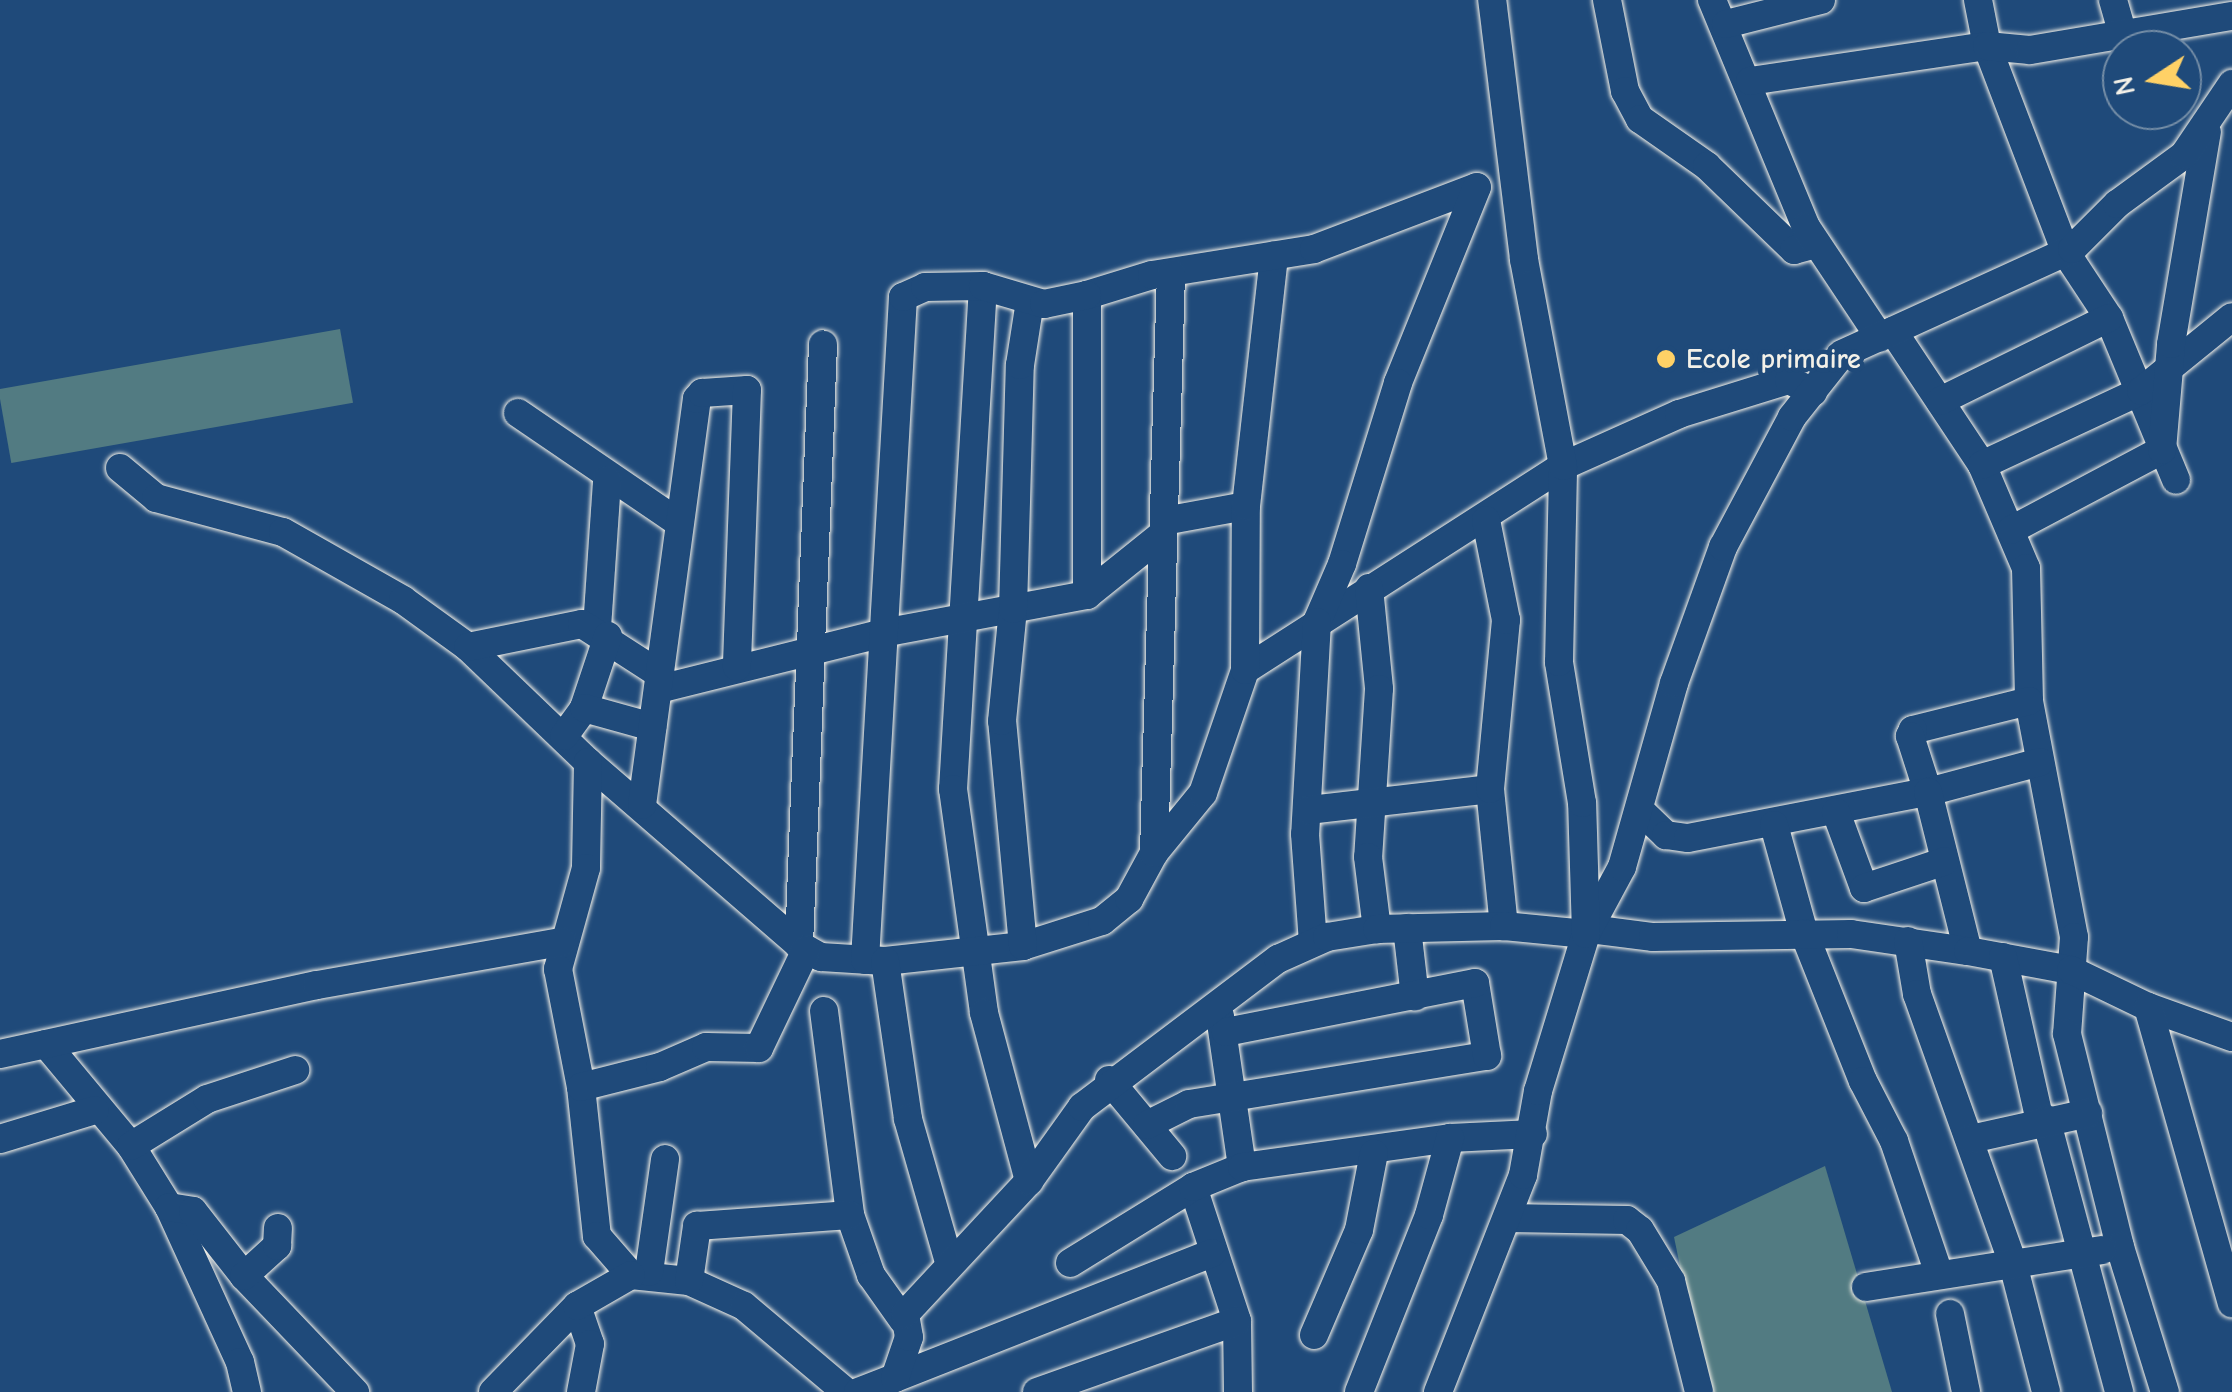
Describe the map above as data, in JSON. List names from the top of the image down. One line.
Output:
{"places":["Ecole primaire"],"north":"left"}
